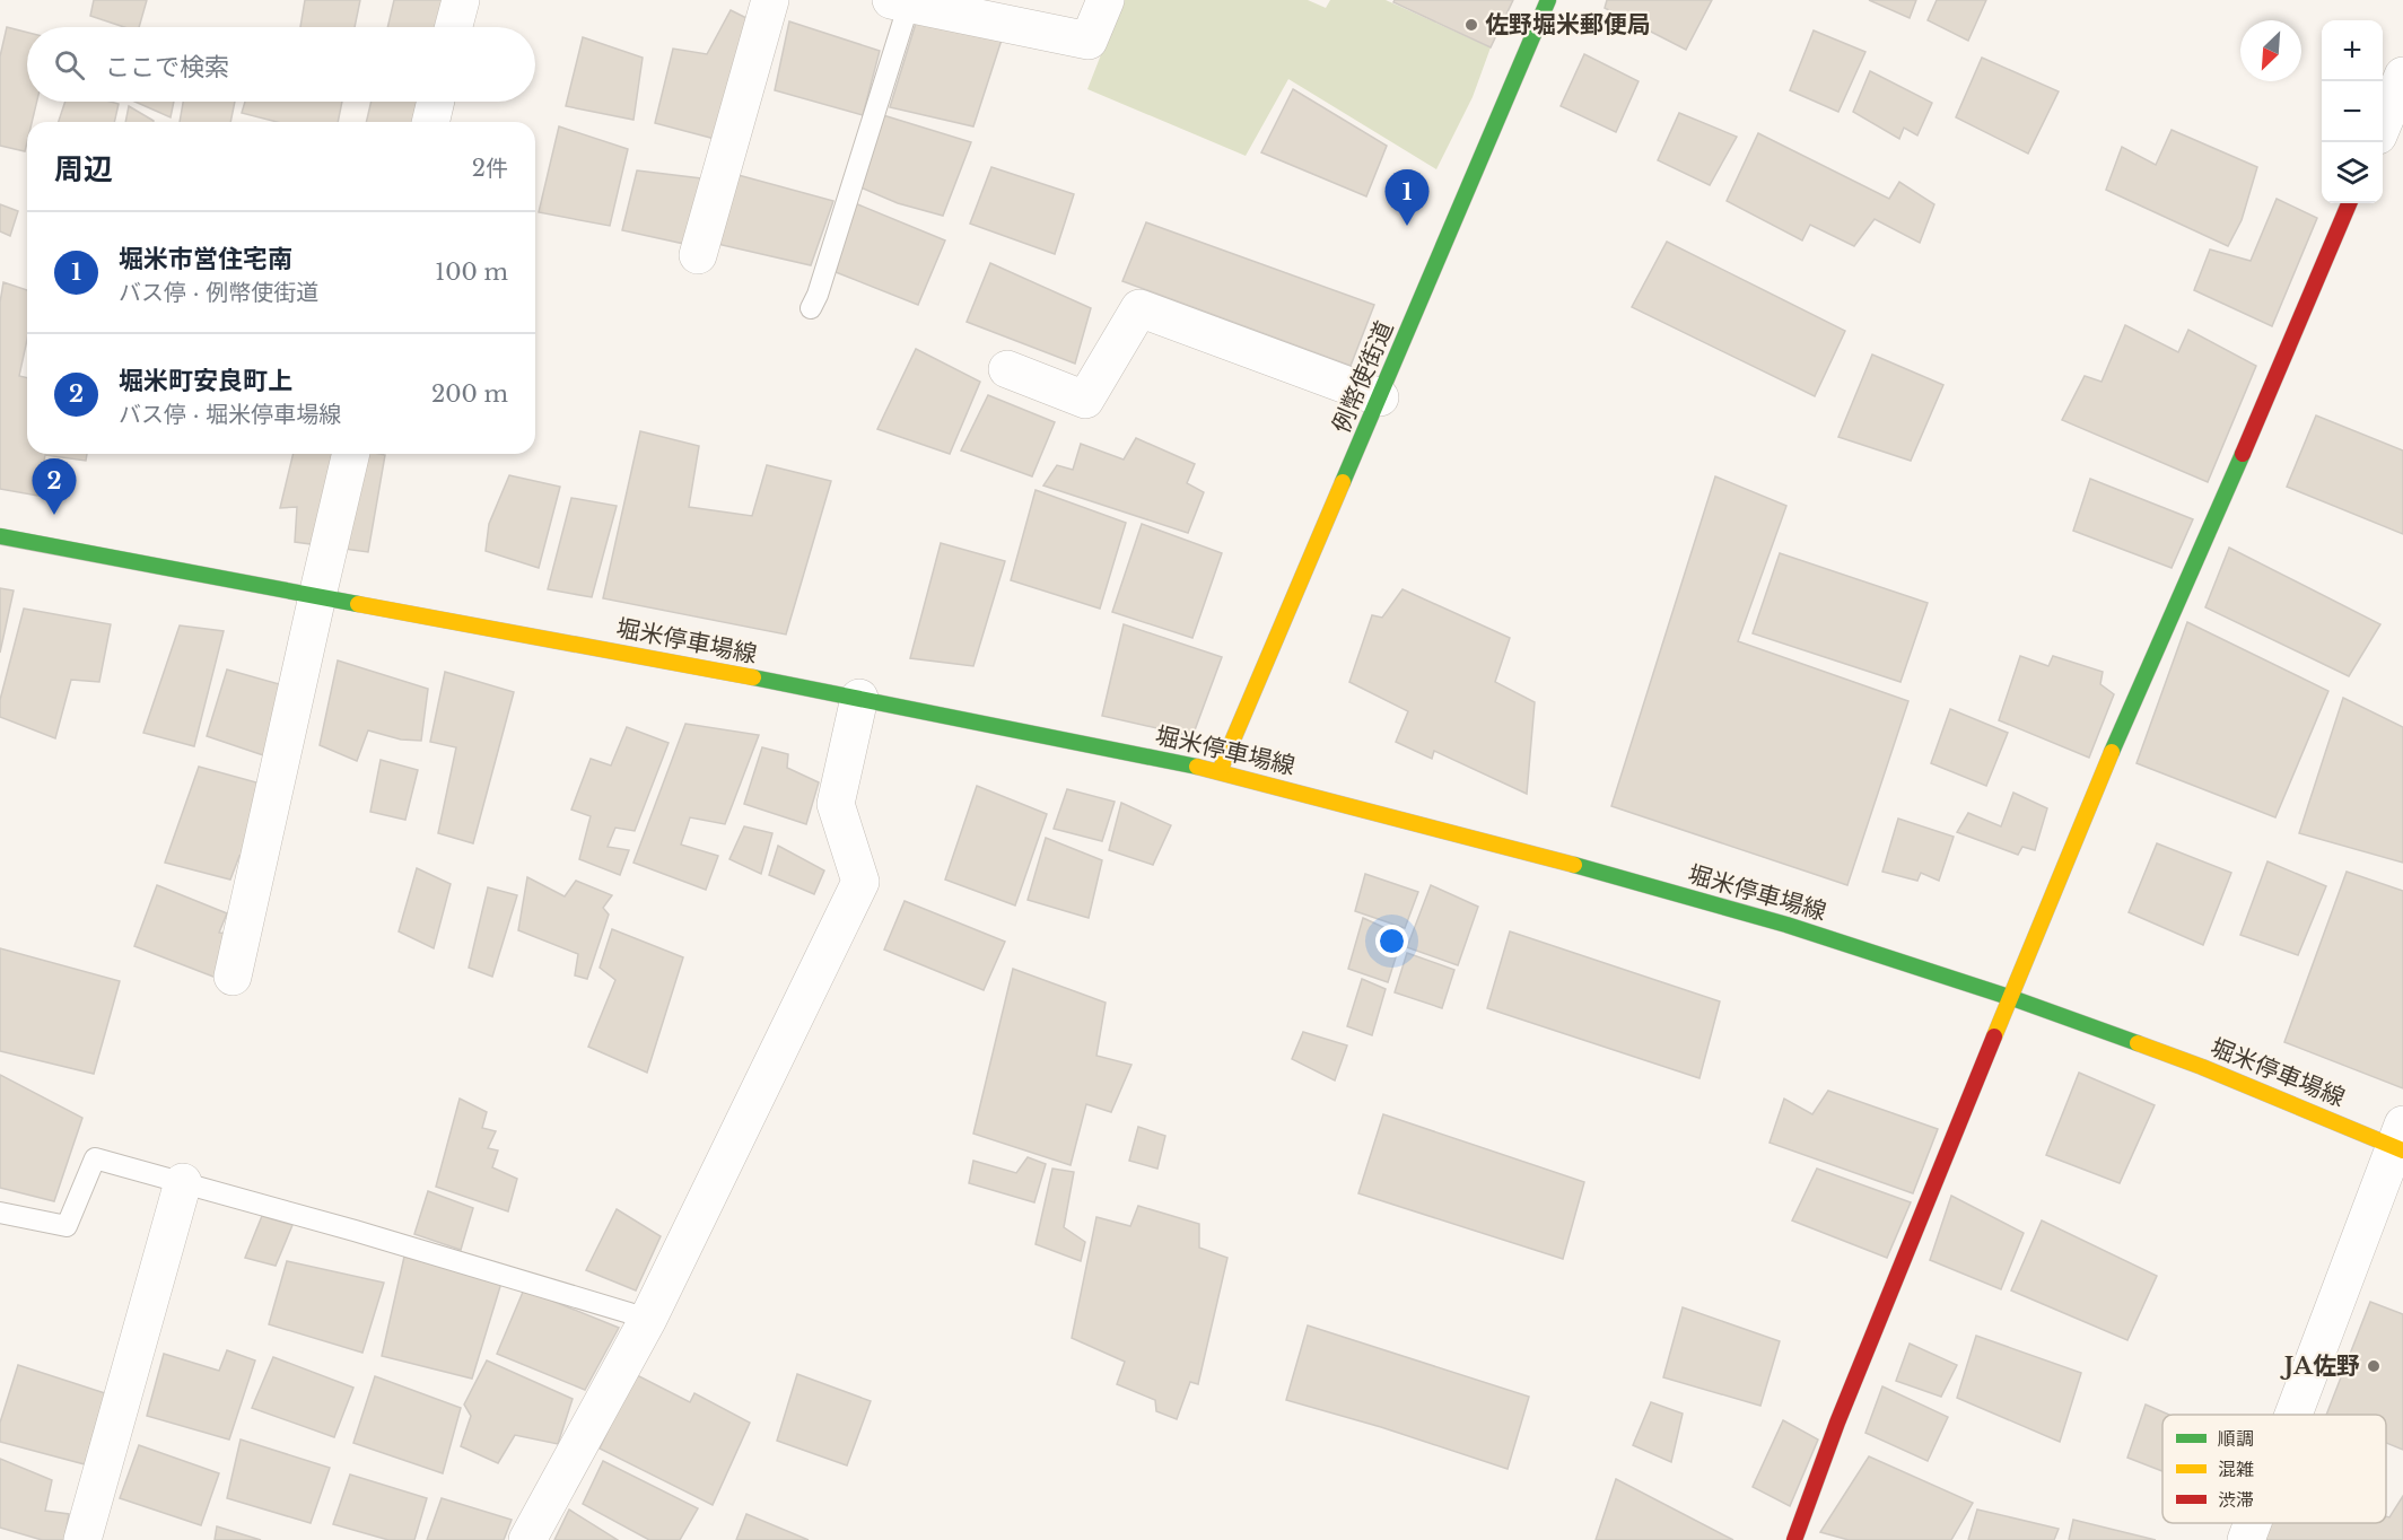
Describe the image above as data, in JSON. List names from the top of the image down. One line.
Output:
{"streets":{"main road":["例幣使街道","堀米停車場線"]},"crossings":[["例幣使街道","堀米停車場線"]],"places":["佐野堀米郵便局","JA佐野"],"legend":["順調","混雑","渋滞"],"north":"bottom left","page":{"map_buttons":["+","−"],"search":"ここで検索","heading":["周辺","2件"],"pins":["1","2"],"list":[{"mark":"1","name":"堀米市営住宅南","note":"バス停 · 例幣使街道","value":"100 m"},{"mark":"2","name":"堀米町安良町上","note":"バス停 · 堀米停車場線","value":"200 m"}]}}
